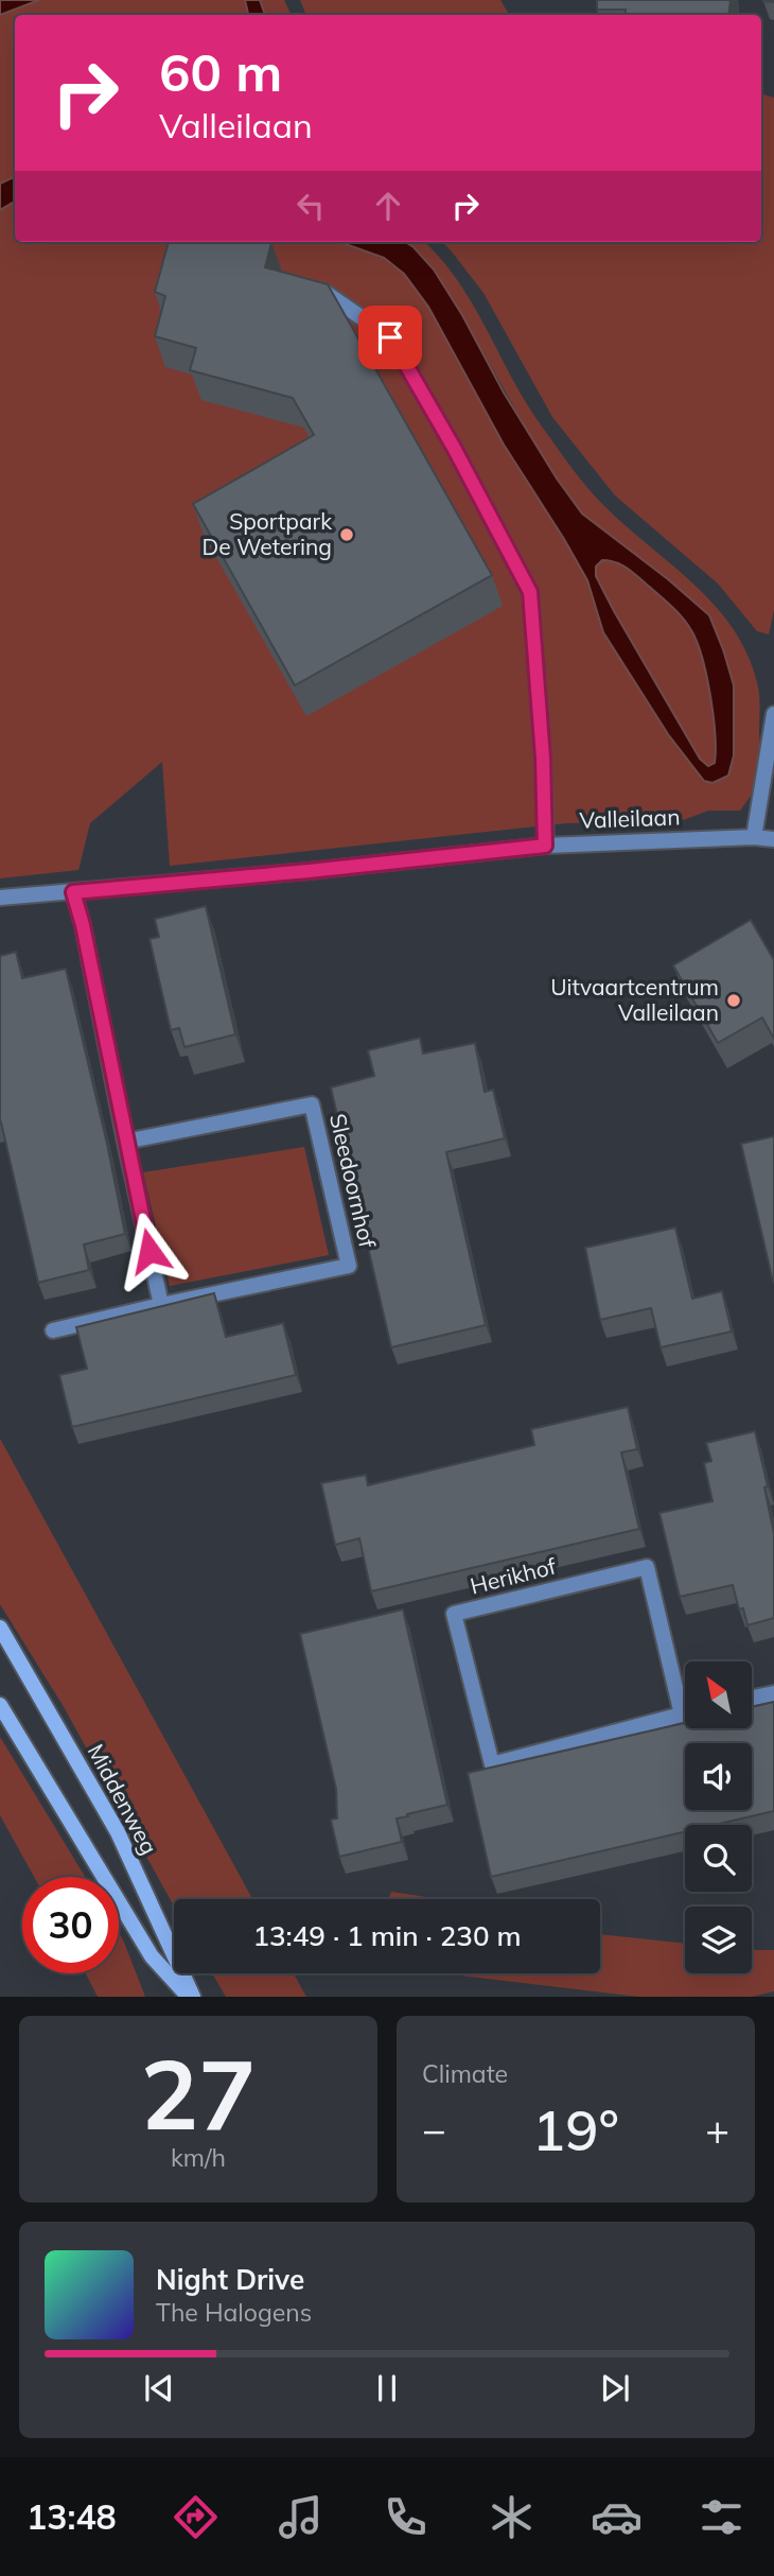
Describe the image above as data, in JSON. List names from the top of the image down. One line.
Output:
{"streets":{"main road":["Middenweg"],"street":["Valleilaan","Sleedoornhof","Herikhof"]},"places":["Sportpark De Wetering","Uitvaartcentrum Valleilaan"],"north":"top left","page":{"turn":["60 m","Valleilaan"],"limit":"30","trip":"13:49 · 1 min · 230 m","tile":[["27","km/h"],"Climate"],"heat":["−","19°","+"],"song":["Night Drive","The Halogens"],"tabs":"13:48"}}
